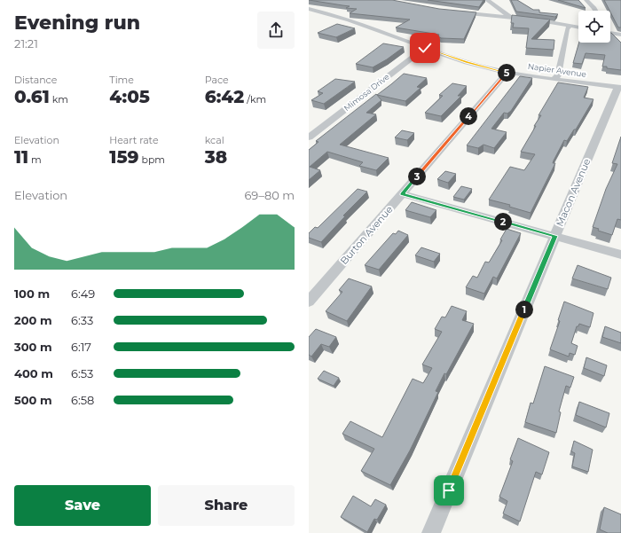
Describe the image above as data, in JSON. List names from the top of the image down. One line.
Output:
{"streets":{"street":["Napier Avenue","Mimosa Drive","Macon Avenue","Burton Avenue"]},"crossings":[["Napier Avenue","Mimosa Drive"],["Napier Avenue","Macon Avenue"],["Napier Avenue","Burton Avenue"]],"page":{"heading":["Evening run","21:21"],"stats":[["Distance","0.61 km"],["Time","4:05"],["Pace","6:42 /km"],["Elevation","11 m"],["Heart rate","159 bpm"],["kcal","38"]],"pins":["5","4","3","2","1"],"chart":["Elevation","69–80 m"],"list":[{"name":"100 m","note":"6:49"},{"name":"200 m","note":"6:33"},{"name":"300 m","note":"6:17"},{"name":"400 m","note":"6:53"},{"name":"500 m","note":"6:58"}],"buttons":["Save","Share"]}}
